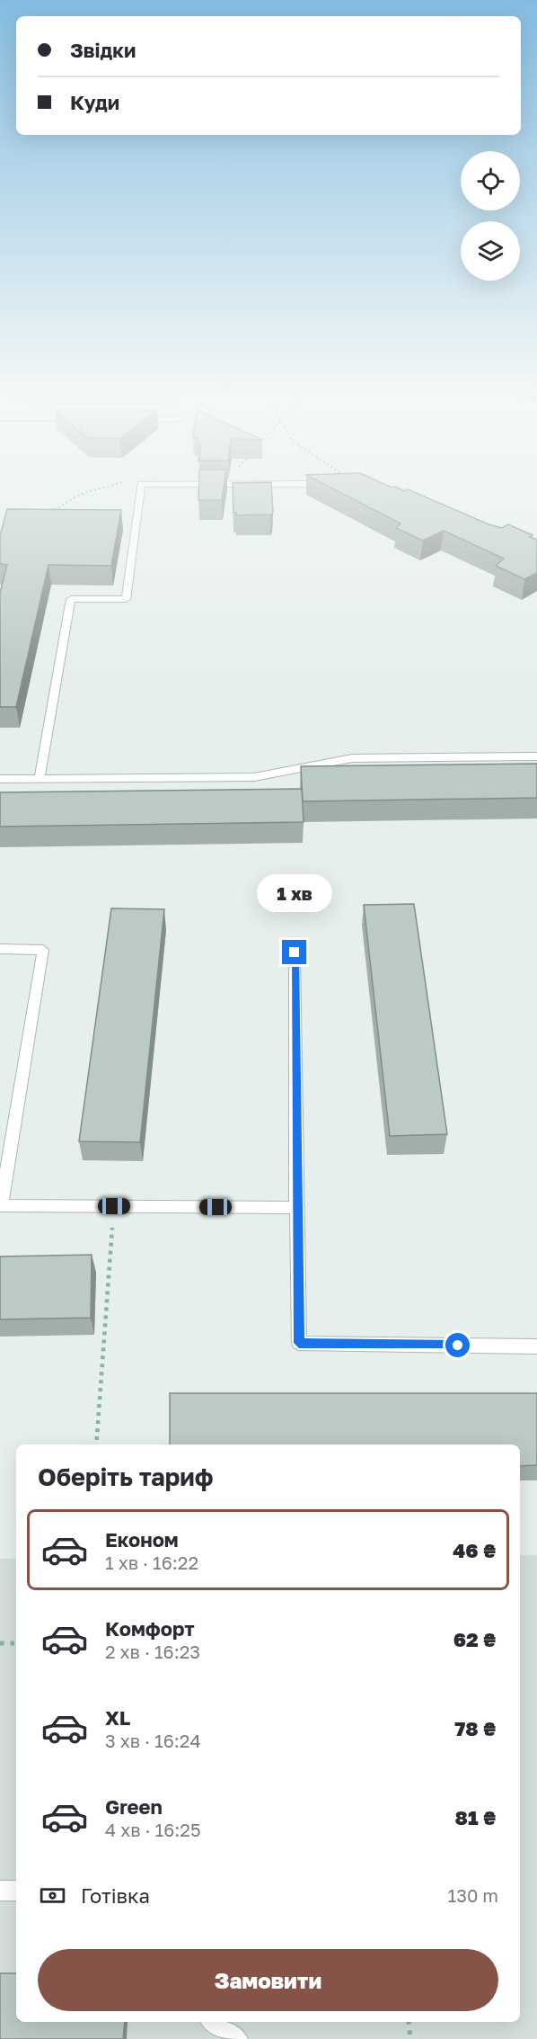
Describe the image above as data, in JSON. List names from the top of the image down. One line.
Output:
{"page":{"banner":["Звідки","Куди"],"bubble":"1 хв","heading":"Оберіть тариф","list":[{"name":"Економ","note":"1 хв · 16:22","value":"46 ₴"},{"name":"Комфорт","note":"2 хв · 16:23","value":"62 ₴"},{"name":"XL","note":"3 хв · 16:24","value":"78 ₴"},{"name":"Green","note":"4 хв · 16:25","value":"81 ₴"}],"pay":["Готівка","130 m"],"buttons":"Замовити"}}
